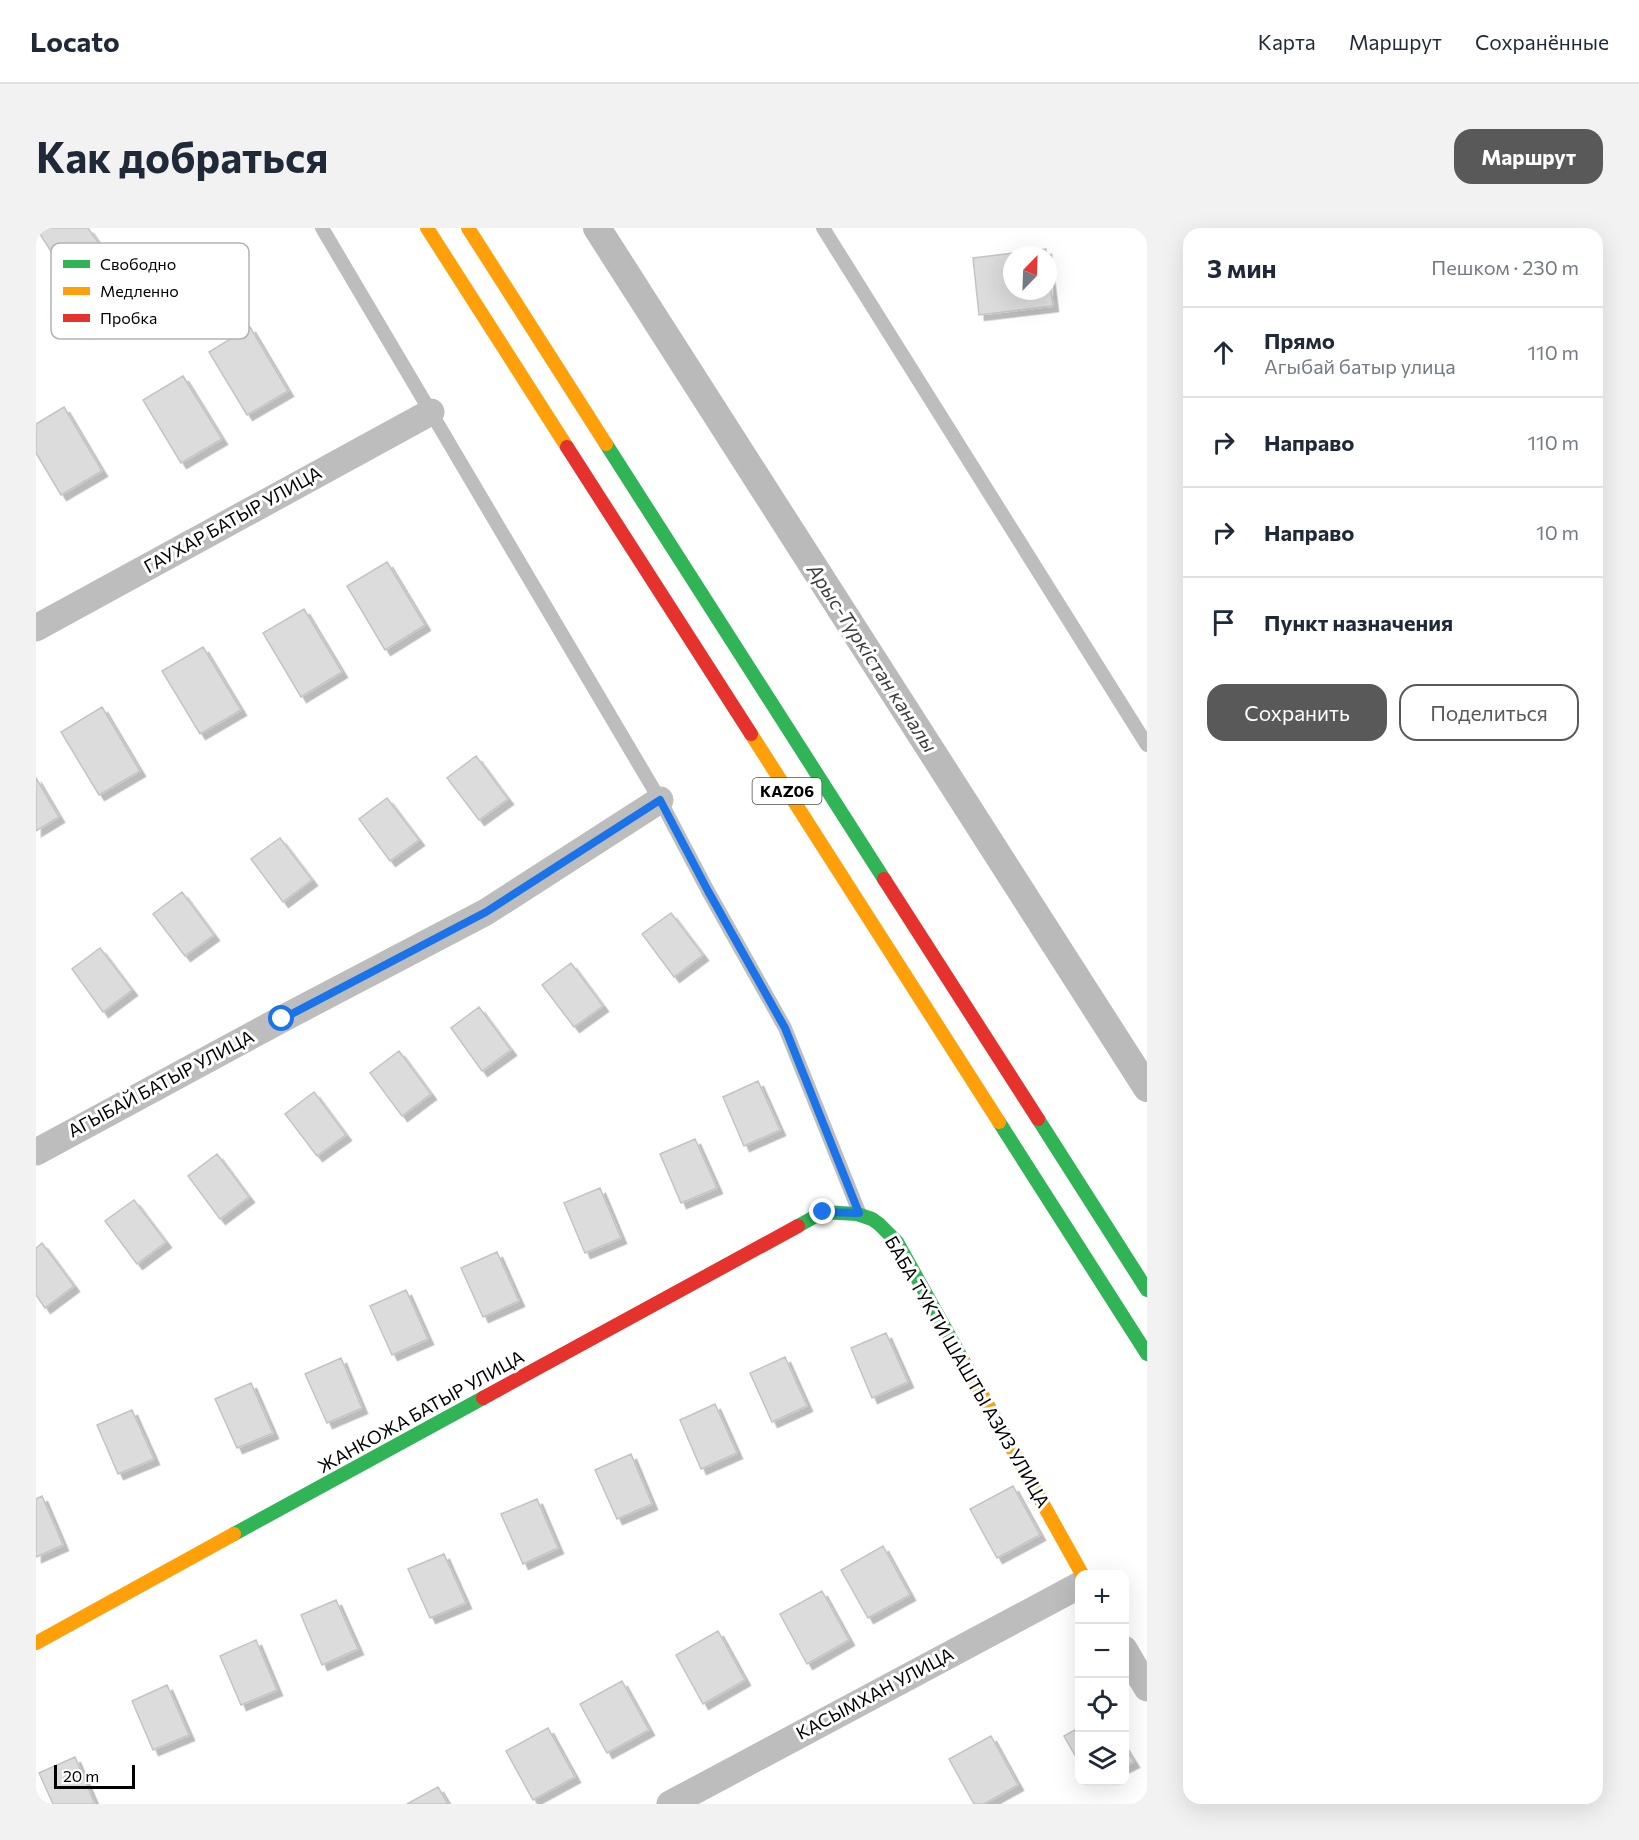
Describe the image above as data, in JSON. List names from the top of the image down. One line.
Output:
{"streets":{"main road":["KАZ06","БАБА ТУКТИ ШАШТЫ АЗИЗ УЛИЦА","ЖАНКОЖА БАТЫР УЛИЦА"],"street":["ГАУХАР БАТЫР УЛИЦА","АГЫБАЙ БАТЫР УЛИЦА","КАСЫМХАН УЛИЦА"]},"crossings":[["БАБА ТУКТИ ШАШТЫ АЗИЗ УЛИЦА","ЖАНКОЖА БАТЫР УЛИЦА"]],"water":["Арыс-Түркістан каналы"],"legend":["Свободно","Медленно","Пробка"],"scale_bar":"20 m","north":"top right","page":{"header":"Locato","nav":["Карта","Маршрут","Сохранённые"],"buttons":["Маршрут",["Сохранить","Поделиться"]],"title":"Как добраться","heading":["3 мин","Пешком · 230 m"],"list":[["Прямо","Агыбай батыр улица","110 m"],["Направо","110 m"],["Направо","10 m"],"Пункт назначения"],"map_buttons":["+","−"],"scale":"20 m"}}
